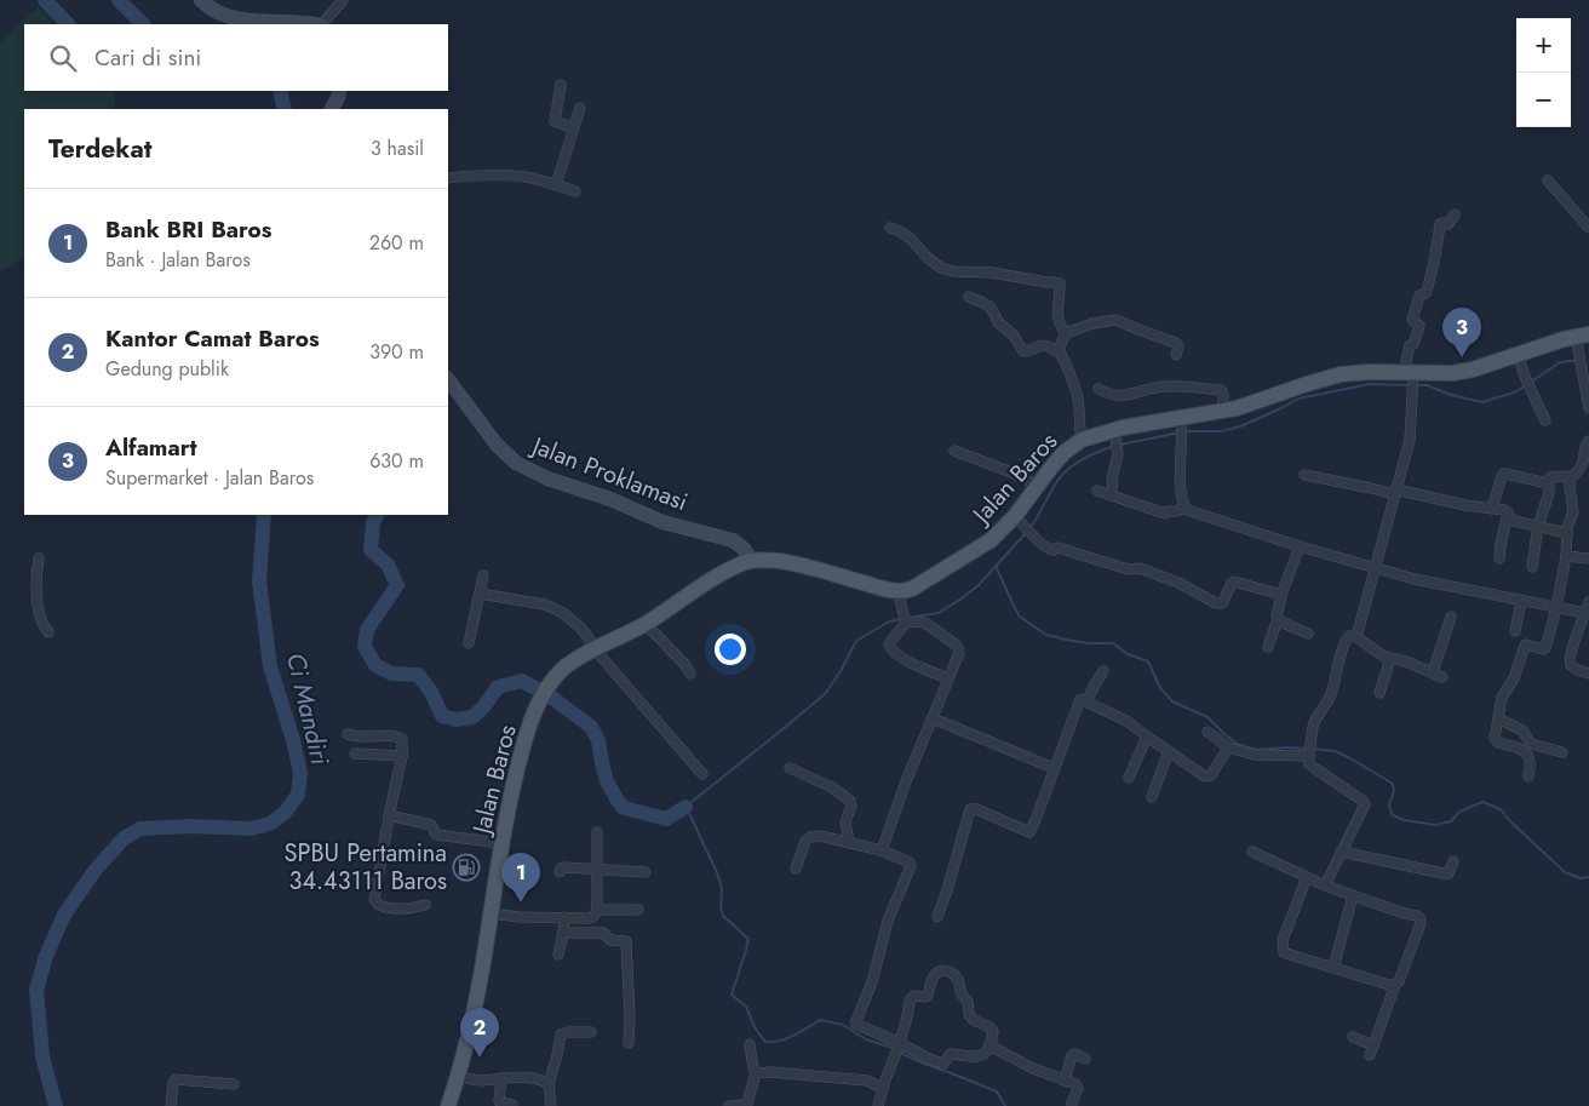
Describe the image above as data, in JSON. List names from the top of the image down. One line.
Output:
{"streets":{"main road":["Jalan Baros"],"street":["Jalan Proklamasi"]},"water":["Ci Mandiri"],"places":{"fuel station":["SPBU Pertamina 34.43111 Baros"]},"page":{"map_buttons":["+","−"],"search":"Cari di sini","heading":["Terdekat","3 hasil"],"list":[{"mark":"1","name":"Bank BRI Baros","note":"Bank · Jalan Baros","value":"260 m"},{"mark":"2","name":"Kantor Camat Baros","note":"Gedung publik","value":"390 m"},{"mark":"3","name":"Alfamart","note":"Supermarket · Jalan Baros","value":"630 m"}],"pins":["3","1","2"]}}
